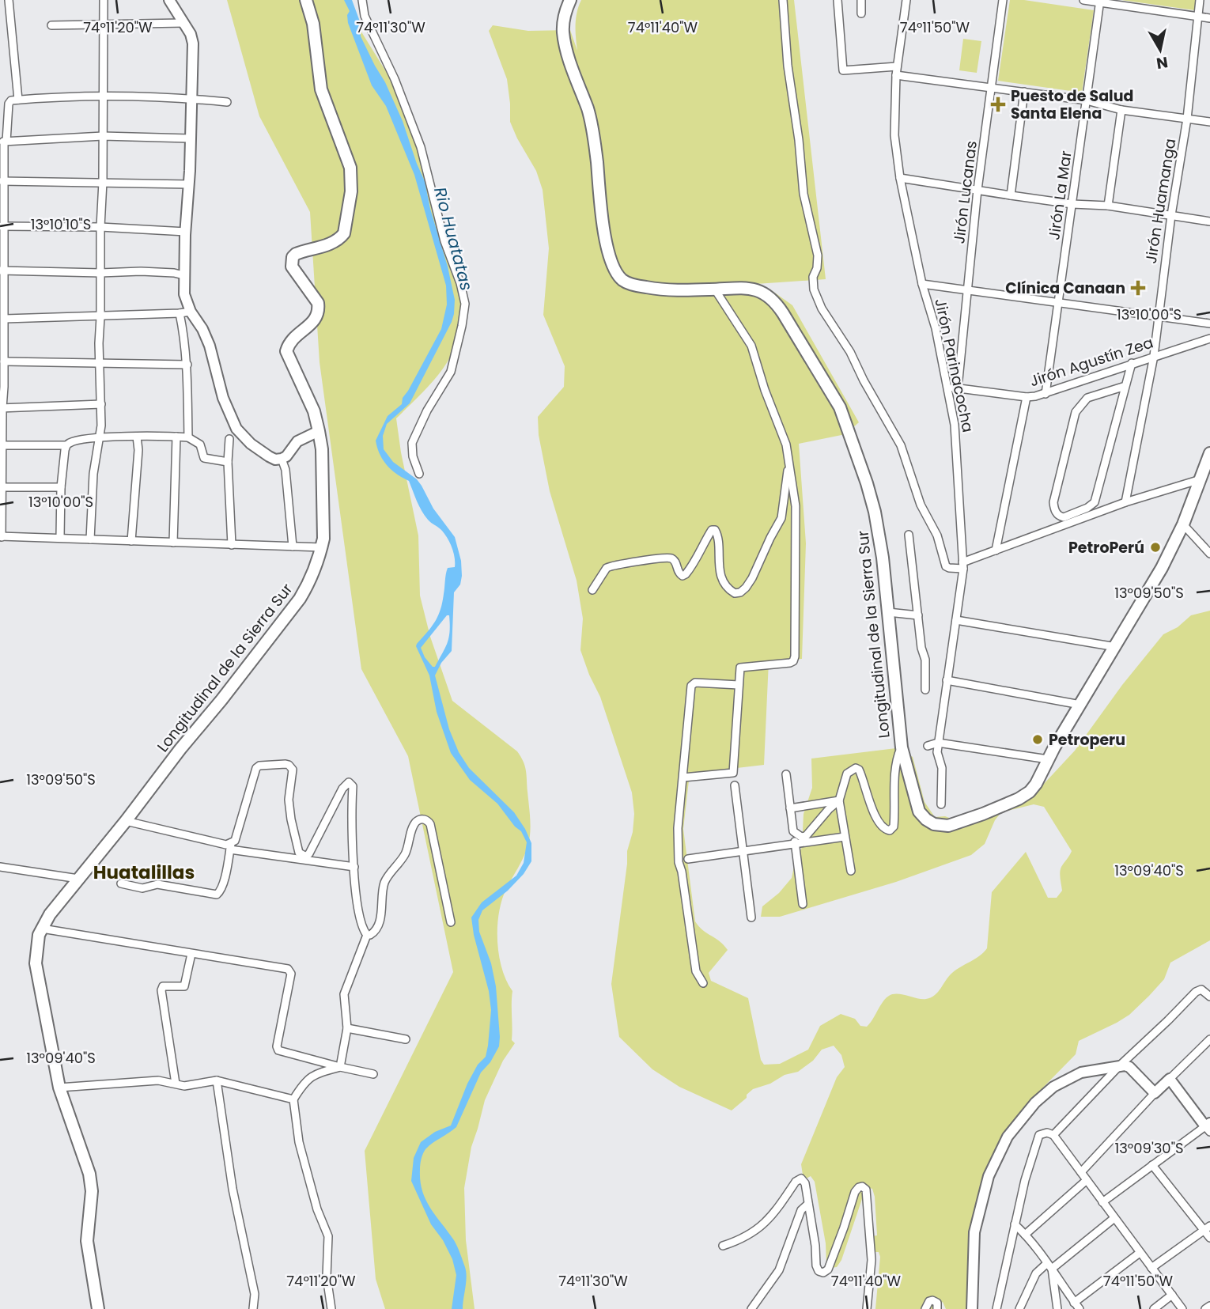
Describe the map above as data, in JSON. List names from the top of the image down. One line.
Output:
{"streets":{"main road":["Longitudinal de la Sierra Sur"],"street":["Jirón Lucanas","Jirón La Mar","Jirón Huamanga","Jirón Agustín Zea","Jirón Parinacocha"]},"crossings":[["Jirón Lucanas","Jirón Agustín Zea"],["Jirón La Mar","Jirón Agustín Zea"],["Jirón Huamanga","Jirón Agustín Zea"],["Jirón Agustín Zea","Jirón Parinacocha"]],"districts":["Huatalillas"],"water":["Rio Huatatas"],"places":{"health":["Puesto de Salud Santa Elena","Clínica Canaan"],"other":["PetroPerú","Petroperu"]},"north":"bottom","coordinates":["74°11'20\"W","74°11'30\"W","74°11'40\"W","74°11'50\"W","13°10'10\"S","13°10'00\"S","13°09'50\"S","13°09'40\"S","13°09'30\"S"]}
